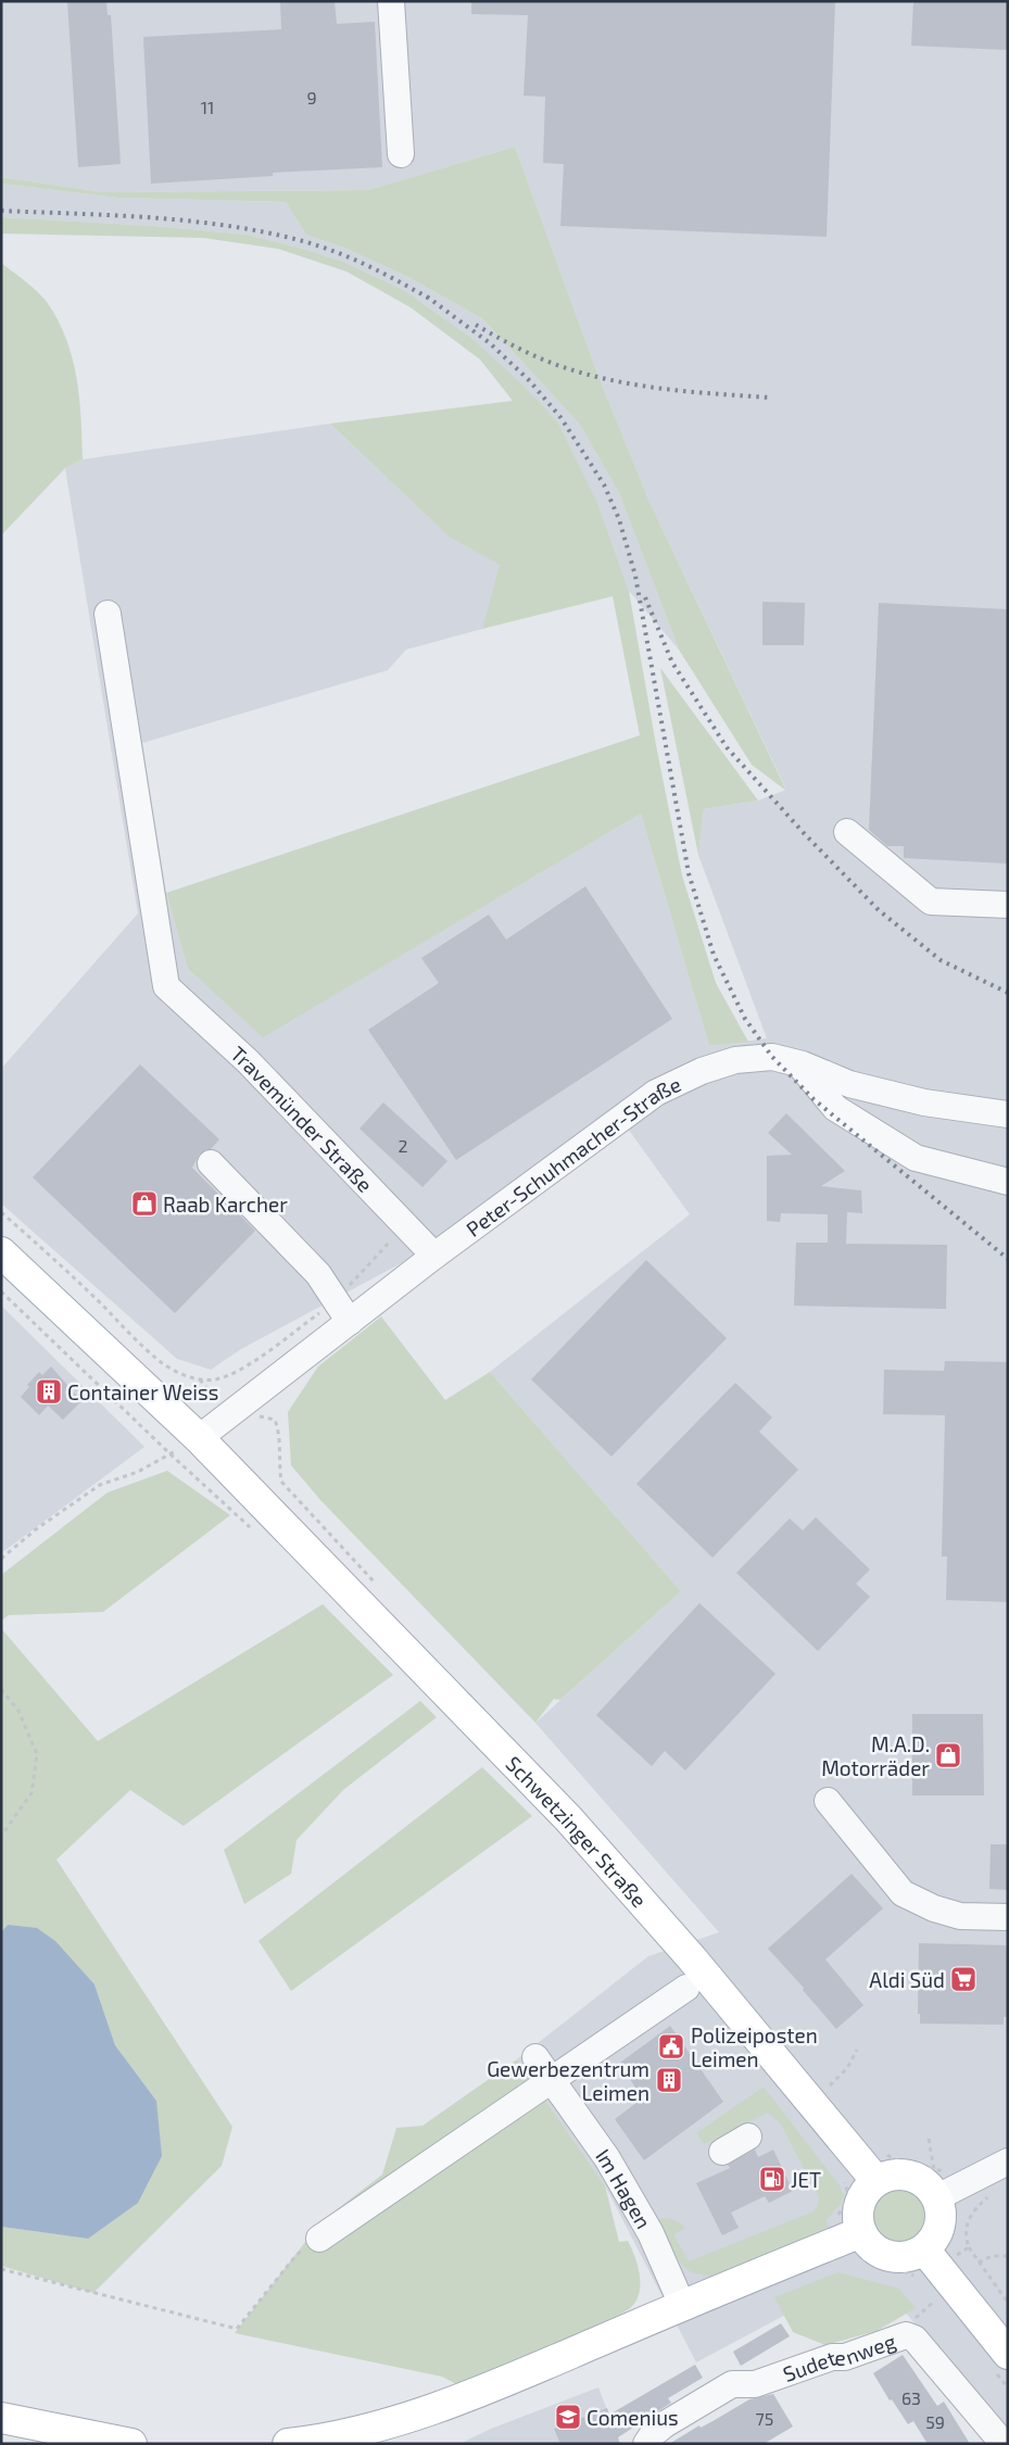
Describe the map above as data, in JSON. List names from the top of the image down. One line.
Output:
{"streets":{"main road":["Schwetzinger Straße"],"street":["Travemünder Straße","Peter-Schuhmacher-Straße","Im Hagen","Sudetenweg"]},"crossings":[["Travemünder Straße","Peter-Schuhmacher-Straße"],["Peter-Schuhmacher-Straße","Schwetzinger Straße"]],"places":{"shop":["Raab Karcher","M.A.D. Motorräder"],"building":["Container Weiss","Gewerbezentrum Leimen"],"supermarket":["Aldi Süd"],"public building":["Polizeiposten Leimen"],"fuel station":["JET"],"school or university":["Comenius"]},"house_numbers":["9","11","2","63","75","59"]}
